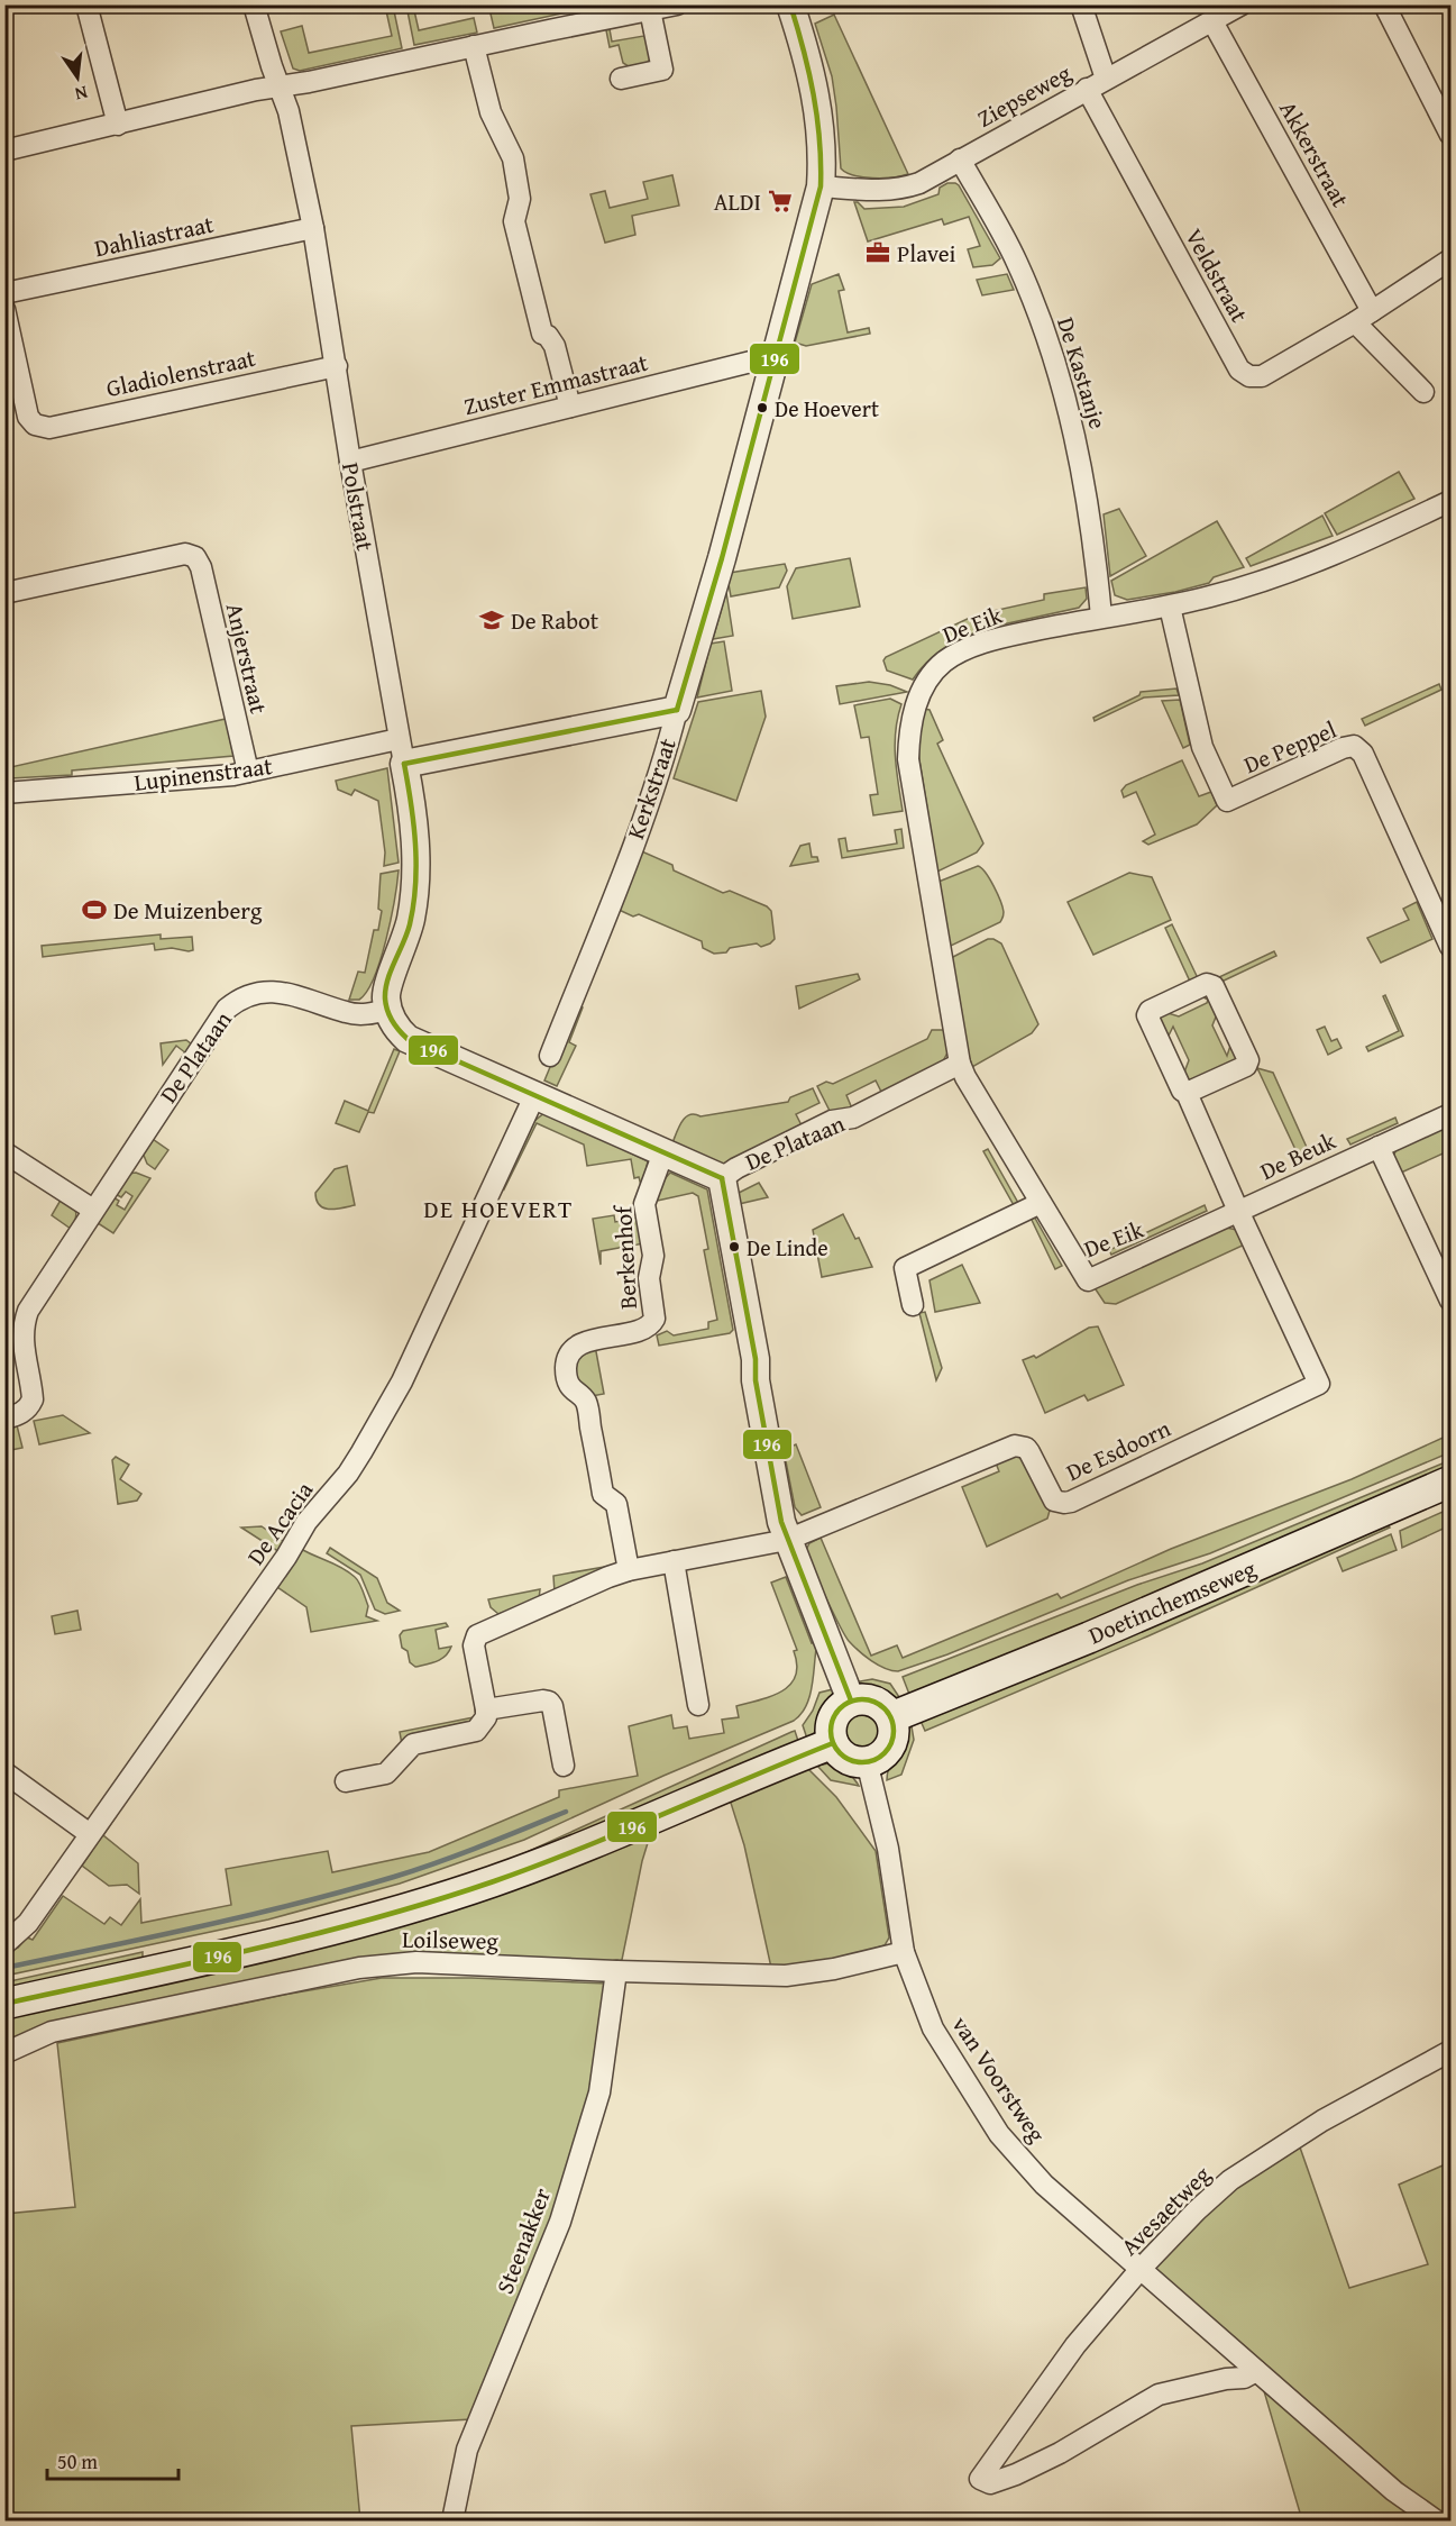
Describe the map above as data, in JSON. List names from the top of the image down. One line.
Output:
{"streets":{"main road":["Doetinchemseweg"],"street":["Ziepseweg","Akkerstraat","Dahliastraat","Veldstraat","Gladiolenstraat","De Kastanje","Zuster Emmastraat","Polstraat","De Eik","Anjerstraat","De Peppel","Lupinenstraat","Kerkstraat","De Plataan","De Beuk","Berkenhof","De Esdoorn","De Acacia","Loilseweg","van Voorstweg","Avesaetweg","Steenakker"]},"crossings":[["Ziepseweg","Akkerstraat"],["Ziepseweg","Veldstraat"],["Ziepseweg","De Kastanje"],["Ziepseweg","Kerkstraat"],["Akkerstraat","Veldstraat"],["Dahliastraat","Polstraat"],["Gladiolenstraat","Polstraat"],["De Kastanje","De Eik"],["Zuster Emmastraat","Polstraat"],["Zuster Emmastraat","Kerkstraat"],["Polstraat","Lupinenstraat"],["Polstraat","De Plataan"],["De Eik","De Peppel"],["De Eik","De Plataan"],["De Eik","De Beuk"],["De Eik","De Esdoorn"],["Anjerstraat","Lupinenstraat"],["Lupinenstraat","Kerkstraat"],["De Plataan","Berkenhof"],["De Plataan","De Acacia"],["De Beuk","De Esdoorn"],["Doetinchemseweg","van Voorstweg"],["Loilseweg","van Voorstweg"],["Loilseweg","Steenakker"],["van Voorstweg","Avesaetweg"]],"districts":["DE HOEVERT"],"places":{"supermarket":["ALDI"],"office":["Plavei"],"other":["De Hoevert","De Linde"],"school or university":["De Rabot"],"sports":["De Muizenberg"]},"lines":["transit line 196"],"scale_bar":"50 m","north":"bottom"}
